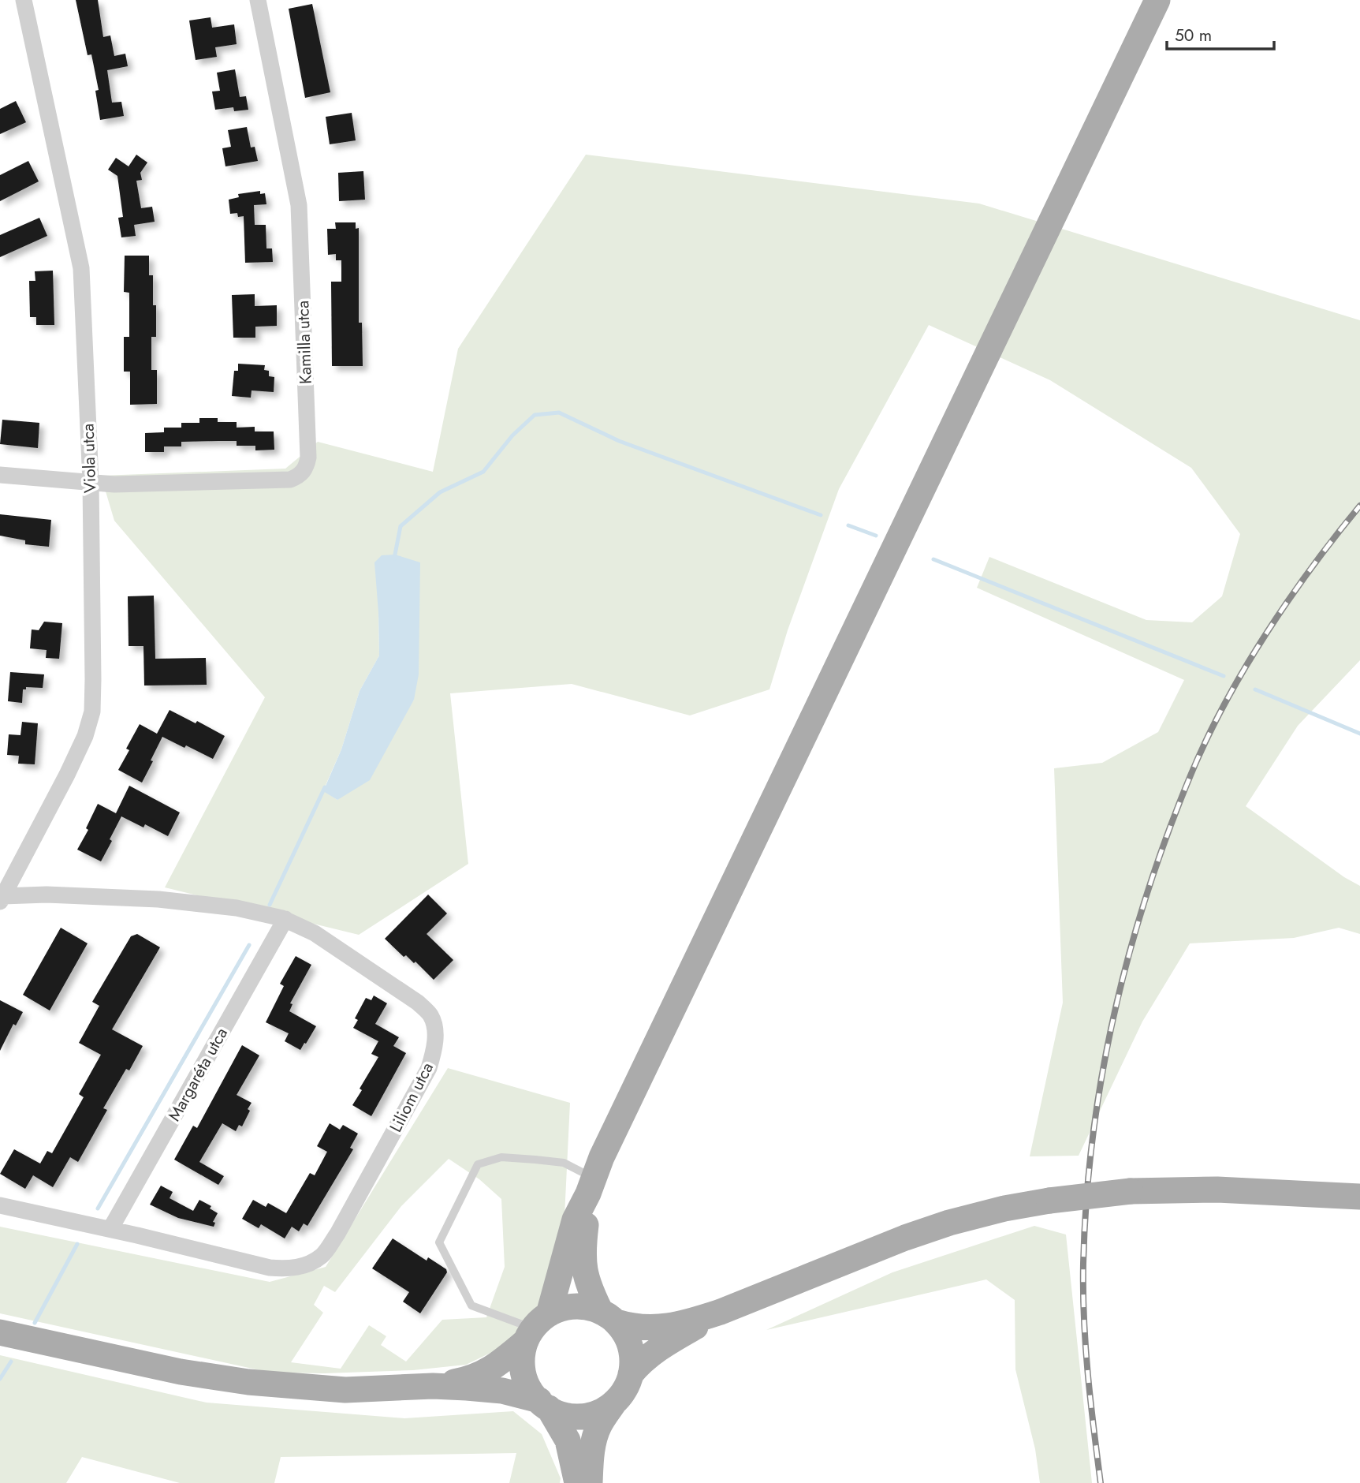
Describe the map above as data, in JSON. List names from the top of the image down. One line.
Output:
{"streets":{"street":["Kamilla utca","Viola utca","Margaréta utca","Liliom utca"]},"crossings":[["Kamilla utca","Viola utca"],["Viola utca","Liliom utca"],["Margaréta utca","Liliom utca"]],"scale_bar":"50 m"}
